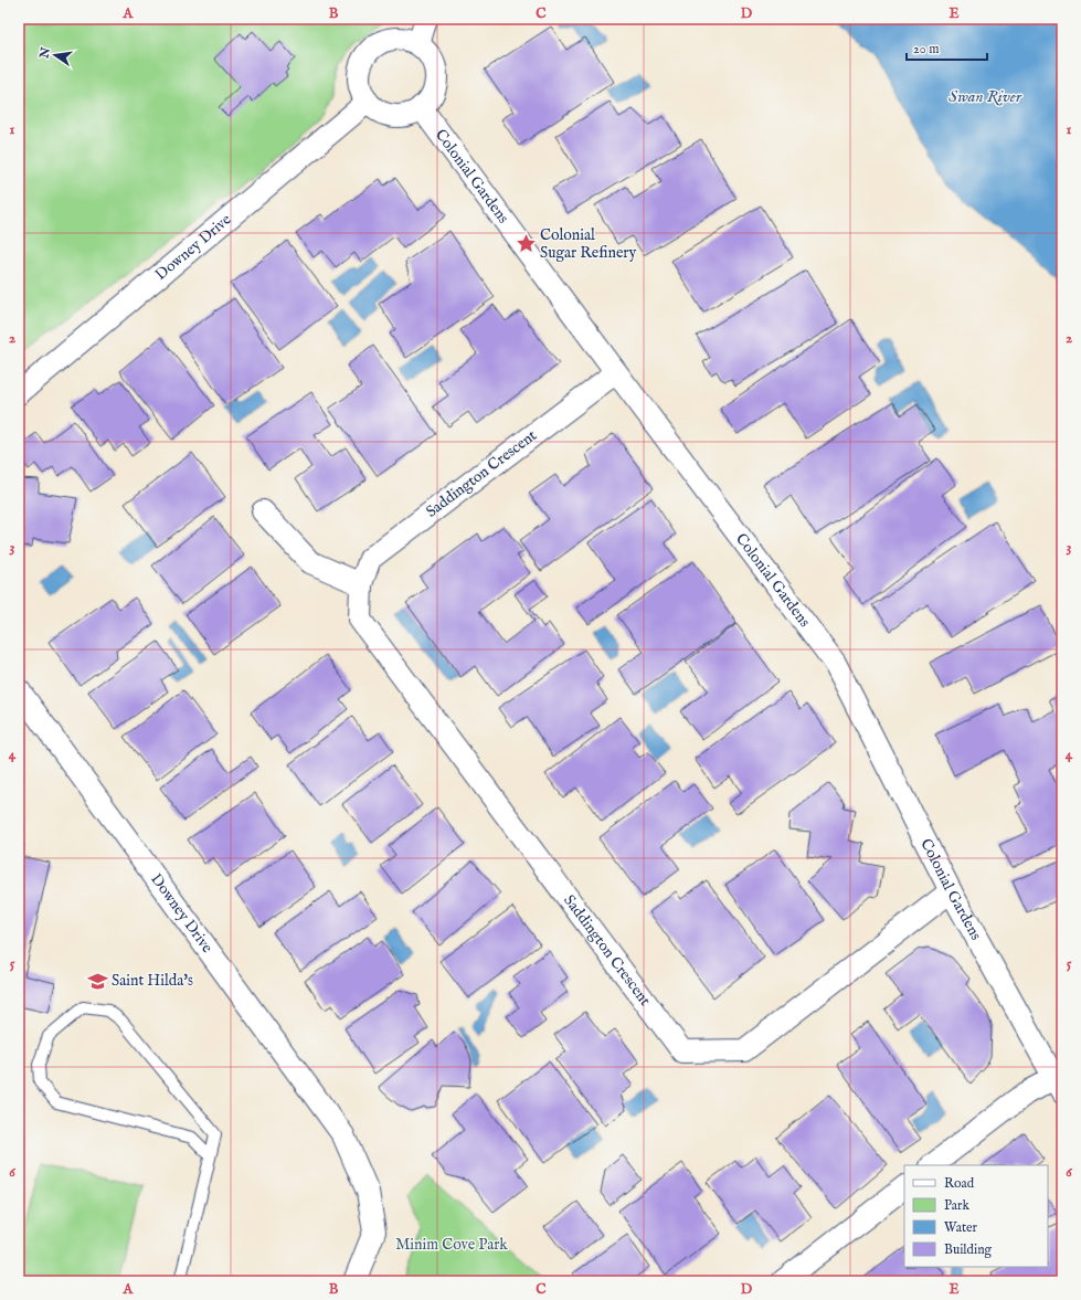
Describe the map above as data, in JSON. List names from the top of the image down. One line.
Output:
{"streets":{"street":["Colonial Gardens","Downey Drive","Saddington Crescent"]},"crossings":[["Colonial Gardens","Downey Drive"],["Colonial Gardens","Saddington Crescent"]],"water":["Swan River"],"parks":["Minim Cove Park"],"places":{"place":["Colonial Sugar Refinery"],"school or university":["Saint Hilda's"]},"legend":["Road","Park","Water","Building"],"scale_bar":"20 m","north":"left","grid":{"columns":["A","B","C","D","E"],"rows":["1","2","3","4","5","6"]}}
